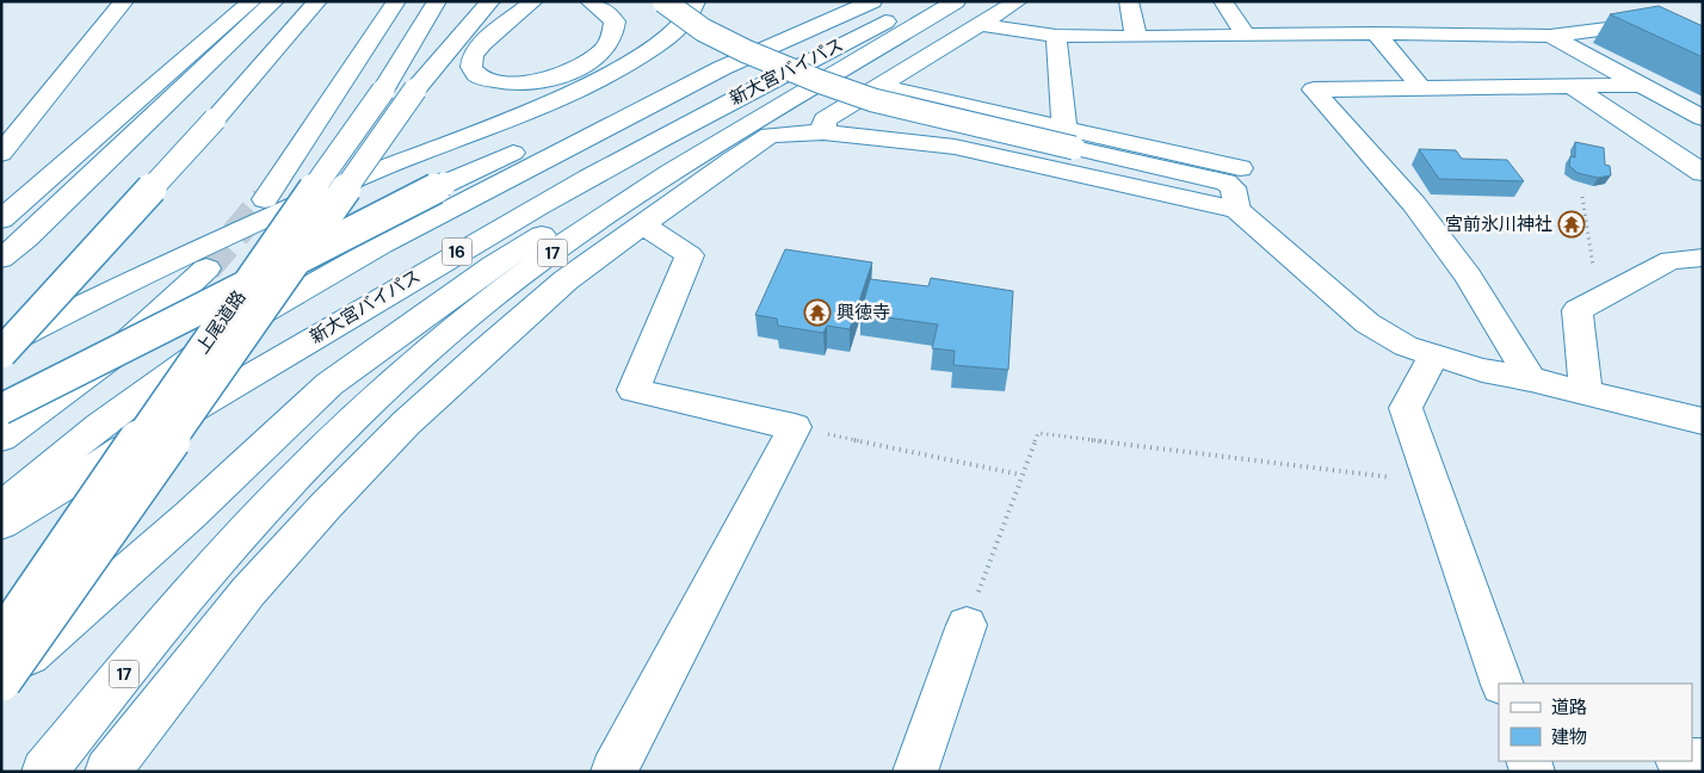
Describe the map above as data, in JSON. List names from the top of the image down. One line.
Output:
{"streets":{"main road":["新大宮バイパス","16","17","上尾道路"]},"places":{"temple":["宮前氷川神社","興徳寺"]},"legend":["道路","建物"]}
